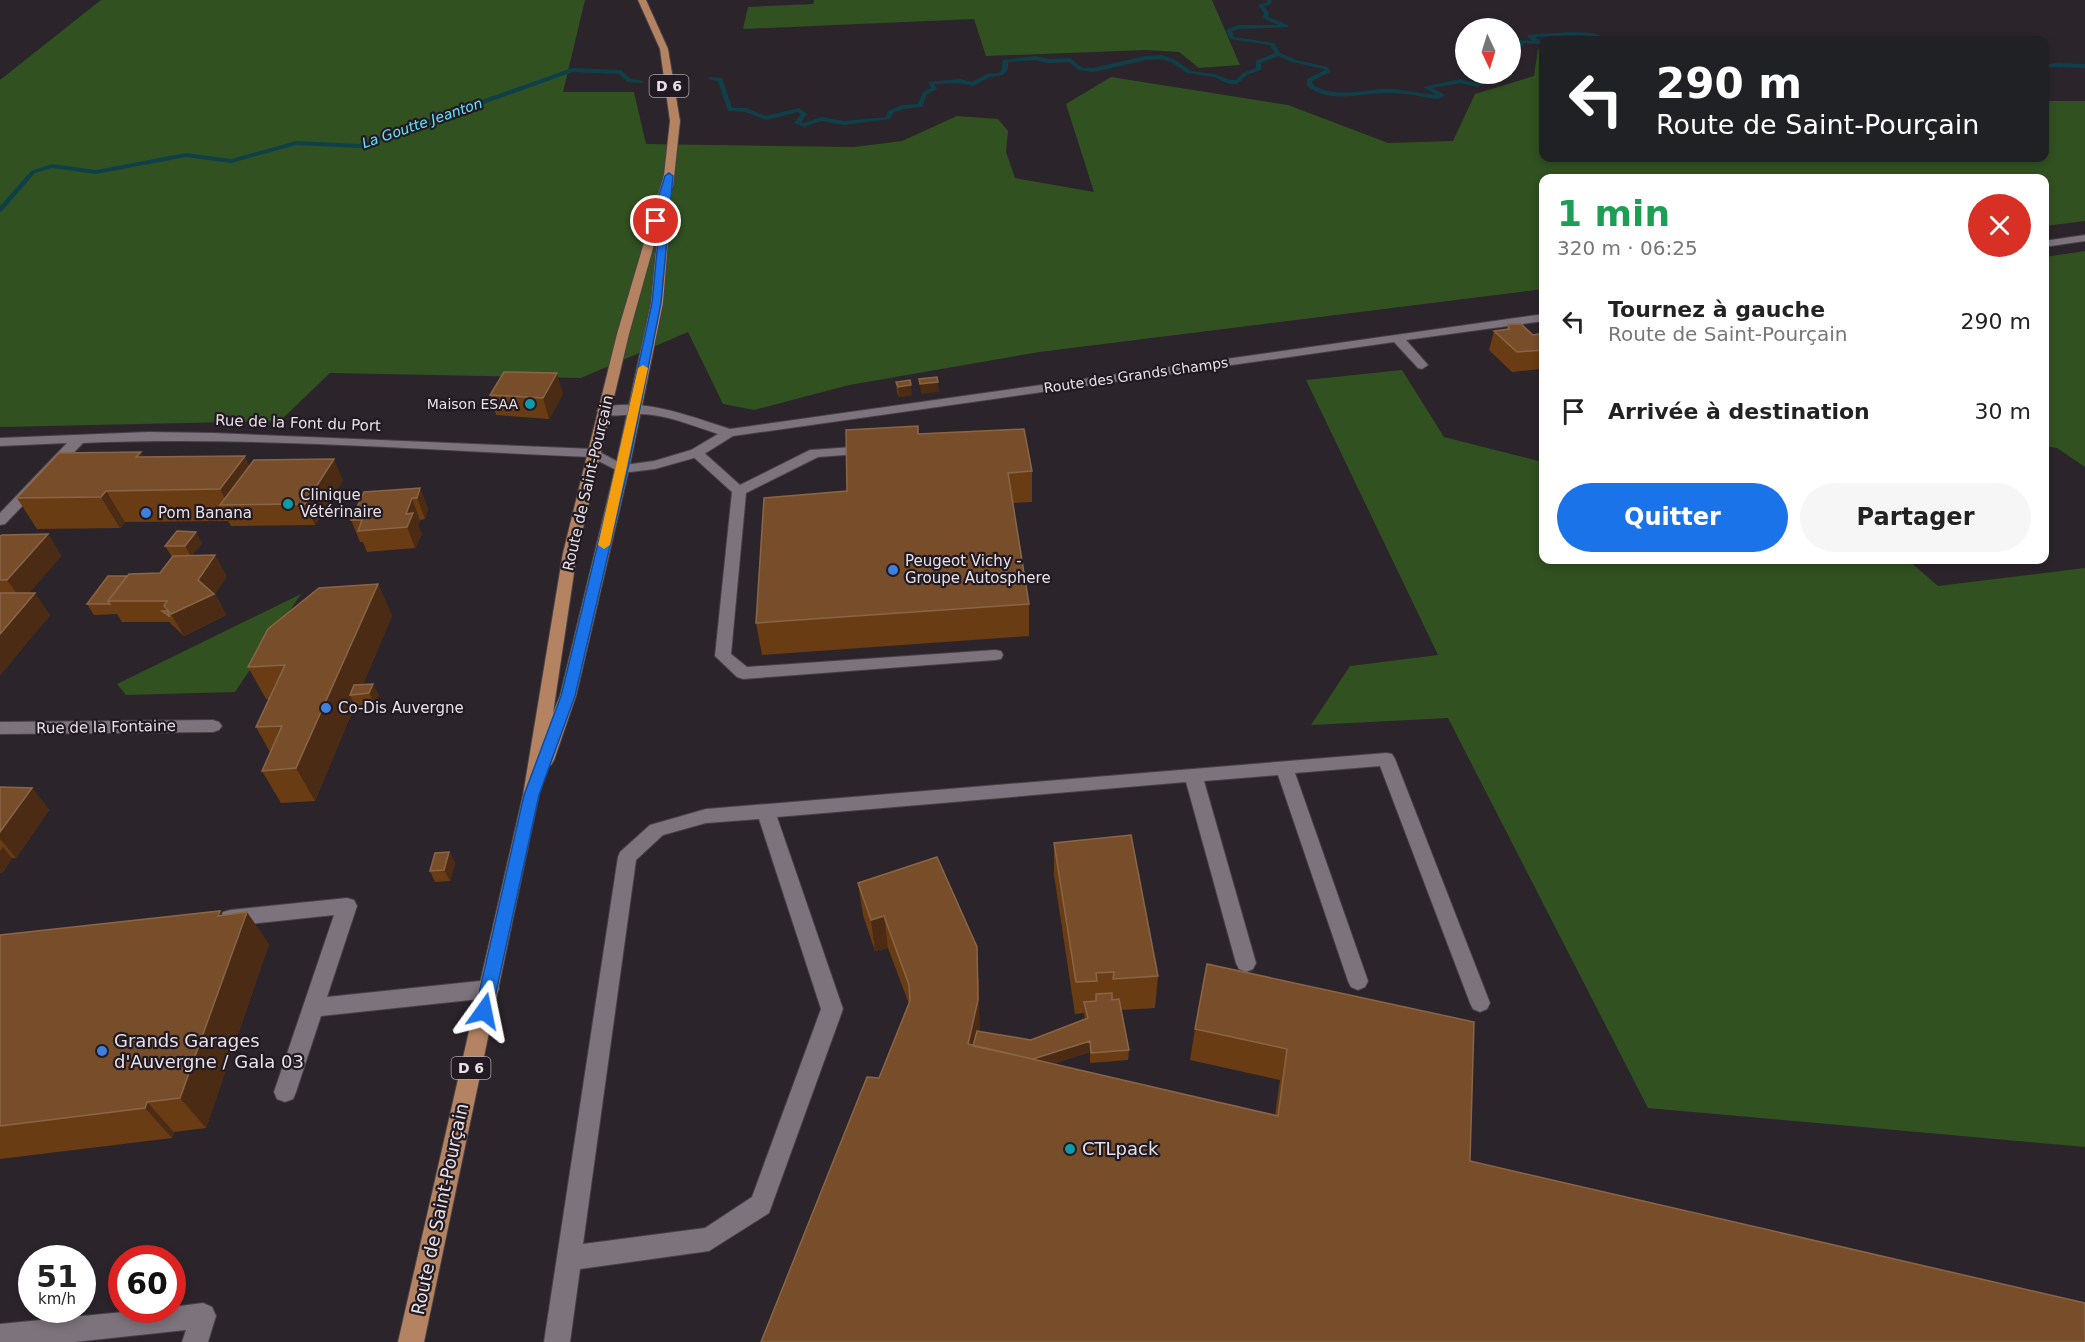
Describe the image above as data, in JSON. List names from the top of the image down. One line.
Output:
{"streets":{"main road":["D 6","Route de Saint-Pourçain"],"street":["Route des Grands Champs","Rue de la Font du Port","Rue de la Fontaine"]},"crossings":[["Route des Grands Champs","Route de Saint-Pourçain"],["Rue de la Font du Port","Route de Saint-Pourçain"]],"water":["La Goutte Jeanton"],"places":["Maison ESAA","Clinique Vétérinaire","Pom Banana","Peugeot Vichy - Groupe Autosphere","Co-Dis Auvergne","Grands Garages d'Auvergne / Gala 03","CTLpack"],"north":"bottom","page":{"turn":["290 m","Route de Saint-Pourçain"],"heading":["1 min","320 m · 06:25"],"list":[{"name":"Tournez à gauche","note":"Route de Saint-Pourçain","value":"290 m"},{"name":"Arrivée à destination","value":"30 m"}],"buttons":["Quitter","Partager"],"speed":"51 km/h","limit":"60"}}
